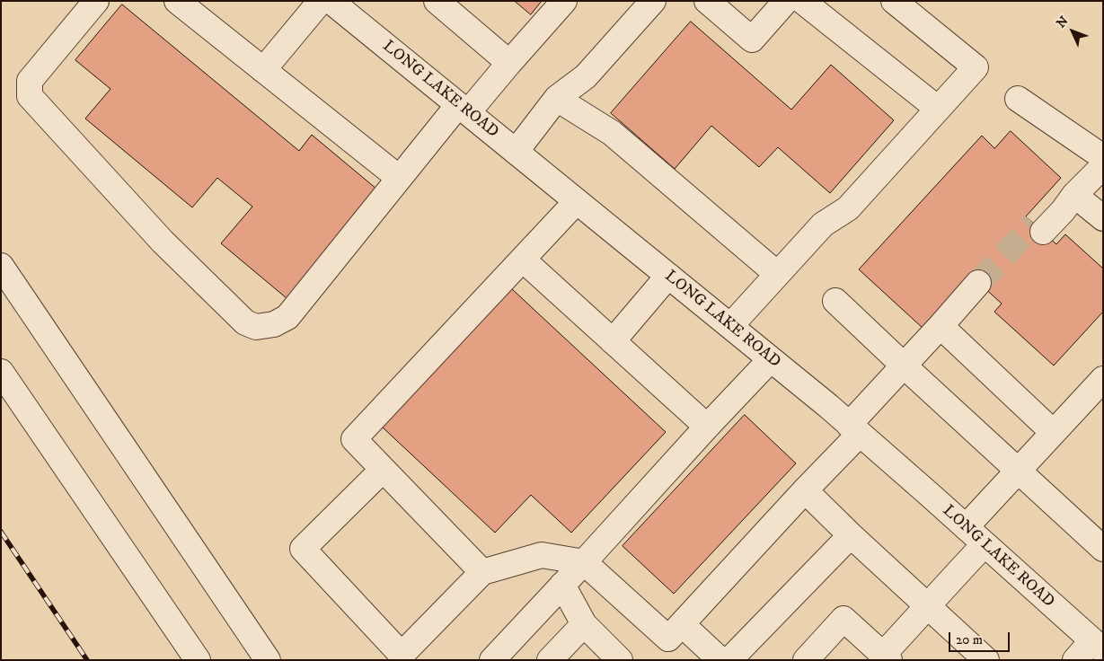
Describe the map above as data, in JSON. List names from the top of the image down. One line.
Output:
{"streets":{"street":["LONG LAKE ROAD"]},"scale_bar":"20 m","north":"top left"}
